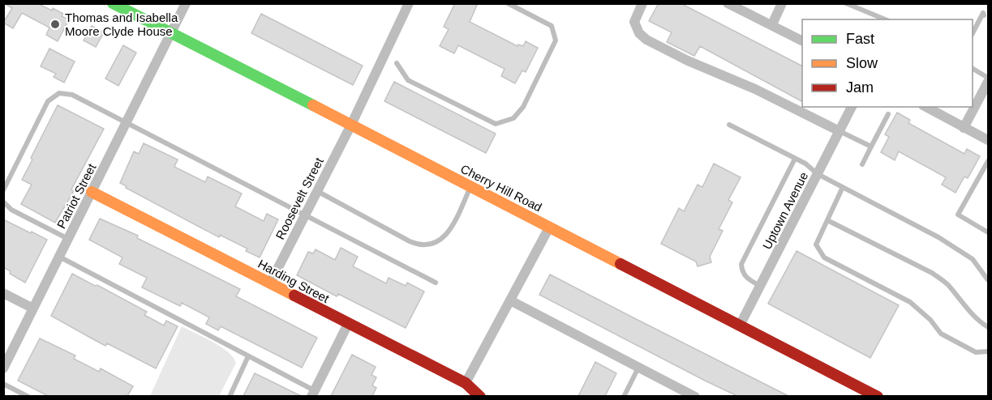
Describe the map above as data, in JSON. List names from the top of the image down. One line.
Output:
{"streets":{"main road":["Cherry Hill Road","Harding Street"],"street":["Patriot Street","Roosevelt Street","Uptown Avenue"]},"crossings":[["Cherry Hill Road","Patriot Street"],["Cherry Hill Road","Roosevelt Street"],["Cherry Hill Road","Uptown Avenue"],["Patriot Street","Harding Street"],["Roosevelt Street","Harding Street"]],"places":["Thomas and Isabella Moore Clyde House"],"legend":["Fast","Slow","Jam"]}
